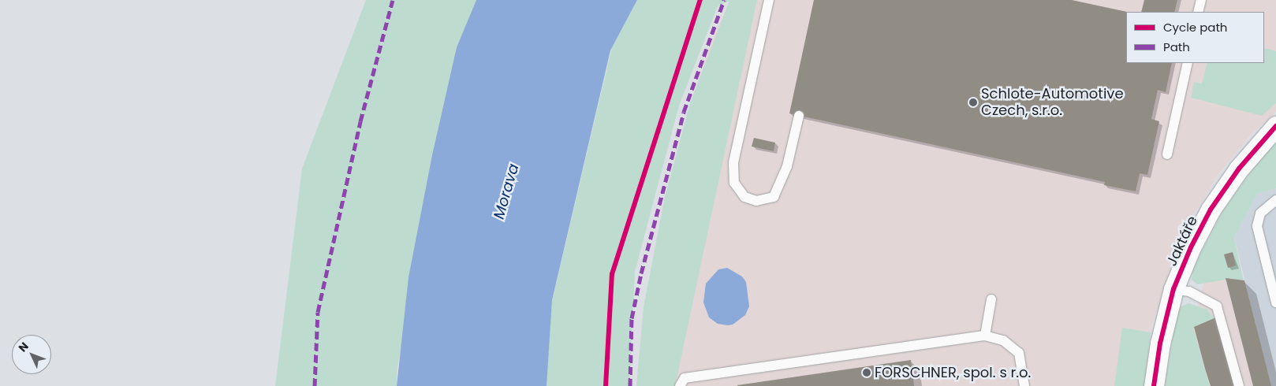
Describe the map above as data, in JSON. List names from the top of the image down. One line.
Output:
{"streets":{"street":["Jaktáře"]},"water":["Morava"],"places":["Schlote-Automotive Czech, s.r.o.","FORSCHNER, spol. s r.o."],"legend":["Cycle path","Path"],"north":"top left"}
